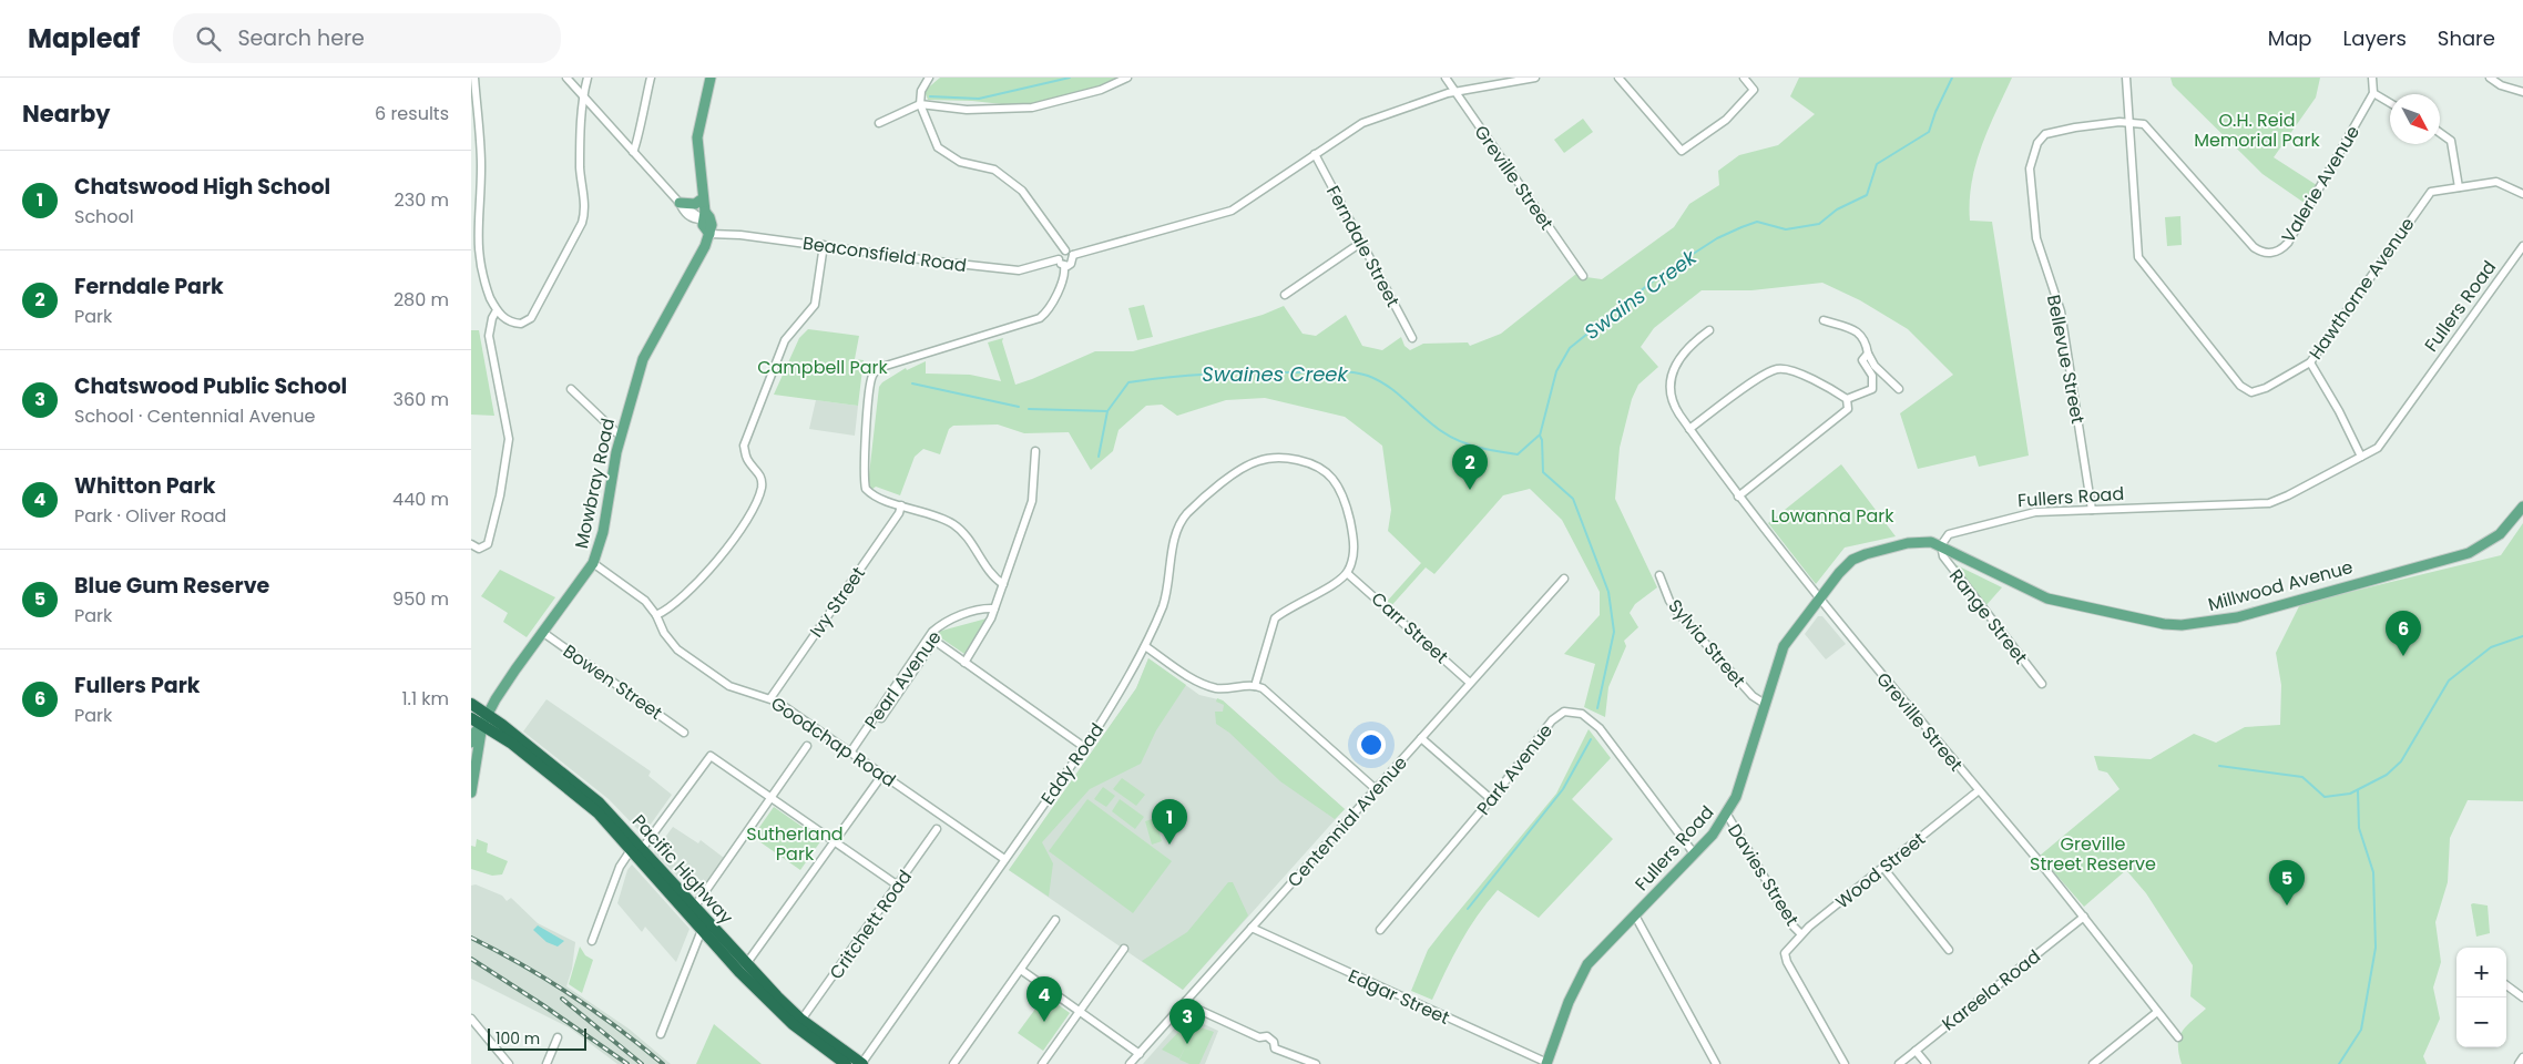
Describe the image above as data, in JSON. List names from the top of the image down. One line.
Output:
{"streets":{"highway":["Pacific Highway"],"main road":["Fullers Road","Mowbray Road","Millwood Avenue"],"street":["Greville Street","Valerie Avenue","Ferndale Street","Beaconsfield Road","Hawthorne Avenue","Bellevue Street","Ivy Street","Range Street","Carr Street","Sylvia Street","Pearl Avenue","Bowen Street","Goodchap Road","Eddy Road","Park Avenue","Centennial Avenue","Wood Street","Davies Street","Critchett Road","Kareela Road","Edgar Street"]},"crossings":[["Greville Street","Fullers Road"],["Greville Street","Wood Street"],["Greville Street","Kareela Road"],["Valerie Avenue","Hawthorne Avenue"],["Valerie Avenue","Bellevue Street"],["Beaconsfield Road","Mowbray Road"],["Hawthorne Avenue","Bellevue Street"],["Fullers Road","Bellevue Street"],["Fullers Road","Millwood Avenue"],["Fullers Road","Range Street"],["Fullers Road","Sylvia Street"],["Fullers Road","Park Avenue"],["Fullers Road","Davies Street"],["Fullers Road","Edgar Street"],["Mowbray Road","Bowen Street"],["Mowbray Road","Goodchap Road"],["Mowbray Road","Pacific Highway"],["Millwood Avenue","Range Street"],["Ivy Street","Goodchap Road"],["Carr Street","Eddy Road"],["Carr Street","Centennial Avenue"],["Pearl Avenue","Goodchap Road"],["Goodchap Road","Eddy Road"],["Eddy Road","Pacific Highway"],["Centennial Avenue","Edgar Street"],["Pacific Highway","Critchett Road"],["Wood Street","Davies Street"]],"water":["Swains Creek","Swaines Creek"],"parks":["O.H. Reid Memorial Park","Campbell Park","Lowanna Park","Sutherland Park","Greville Street Reserve"],"scale_bar":"100 m","north":"bottom right","page":{"header":"Mapleaf","search":"Search here","nav":["Map","Layers","Share"],"heading":["Nearby","6 results"],"list":[{"mark":"1","name":"Chatswood High School","note":"School","value":"230 m"},{"mark":"2","name":"Ferndale Park","note":"Park","value":"280 m"},{"mark":"3","name":"Chatswood Public School","note":"School · Centennial Avenue","value":"360 m"},{"mark":"4","name":"Whitton Park","note":"Park · Oliver Road","value":"440 m"},{"mark":"5","name":"Blue Gum Reserve","note":"Park","value":"950 m"},{"mark":"6","name":"Fullers Park","note":"Park","value":"1.1 km"}],"pins":["2","6","1","5","4","3"],"map_buttons":["+","−"],"scale":"100 m"}}
